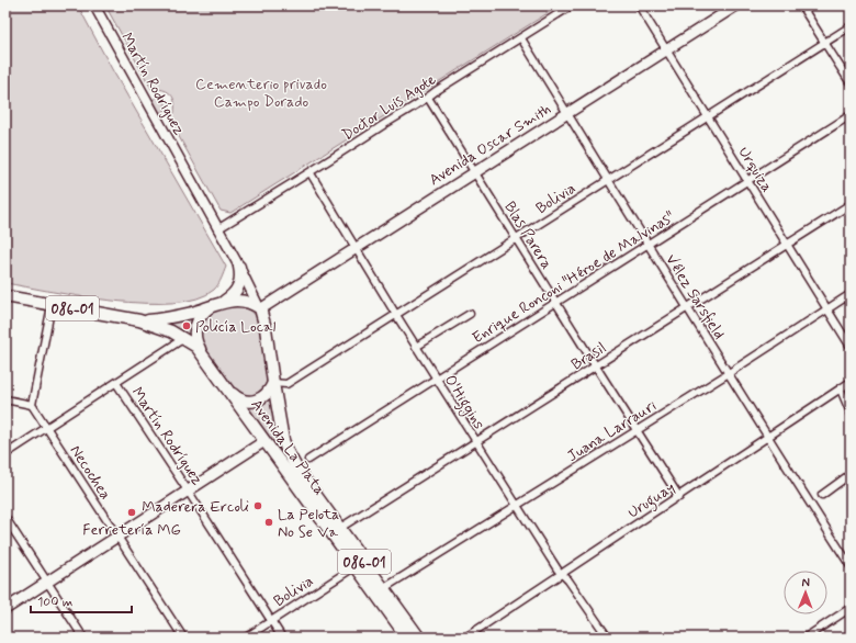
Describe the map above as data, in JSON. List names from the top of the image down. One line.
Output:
{"streets":{"main road":["Avenida Oscar Smith","086-01","Avenida La Plata"],"street":["Martín Rodríguez","Doctor Luis Agote","Urquiza","Bolivia","Blas Parera","Enrique Ronconi \"Héroe de Malvinas\"","Vélez Sarsfield","Brasil","O'Higgins","Juana Larrauri","Necochea","Uruguay"]},"crossings":[["Martín Rodríguez","Doctor Luis Agote"],["Martín Rodríguez","Avenida Oscar Smith"],["Martín Rodríguez","Bolivia"],["Martín Rodríguez","Avenida La Plata"],["Doctor Luis Agote","Blas Parera"],["Doctor Luis Agote","Vélez Sarsfield"],["Doctor Luis Agote","O'Higgins"],["Avenida Oscar Smith","Urquiza"],["Avenida Oscar Smith","Bolivia"],["Avenida Oscar Smith","Blas Parera"],["Avenida Oscar Smith","Vélez Sarsfield"],["Avenida Oscar Smith","O'Higgins"],["Avenida Oscar Smith","Avenida La Plata"],["Urquiza","Bolivia"],["Urquiza","Enrique Ronconi \"Héroe de Malvinas\""],["Urquiza","Brasil"],["Urquiza","Juana Larrauri"],["Bolivia","Blas Parera"],["Bolivia","Vélez Sarsfield"],["Bolivia","O'Higgins"],["Bolivia","Avenida La Plata"],["Blas Parera","Enrique Ronconi \"Héroe de Malvinas\""],["Blas Parera","Brasil"],["Blas Parera","Juana Larrauri"],["Blas Parera","Uruguay"],["Enrique Ronconi \"Héroe de Malvinas\"","Vélez Sarsfield"],["Enrique Ronconi \"Héroe de Malvinas\"","O'Higgins"],["Vélez Sarsfield","Brasil"],["Vélez Sarsfield","Juana Larrauri"],["Vélez Sarsfield","Uruguay"],["Brasil","O'Higgins"],["Brasil","Avenida La Plata"],["O'Higgins","Juana Larrauri"],["O'Higgins","Uruguay"],["Juana Larrauri","Avenida La Plata"]],"parks":["Cementerio privado Campo Dorado"],"places":["Policía Local","Maderera Ercoli","Ferretería MG","La Pelota No Se Va"],"scale_bar":"100 m","north":"top"}
